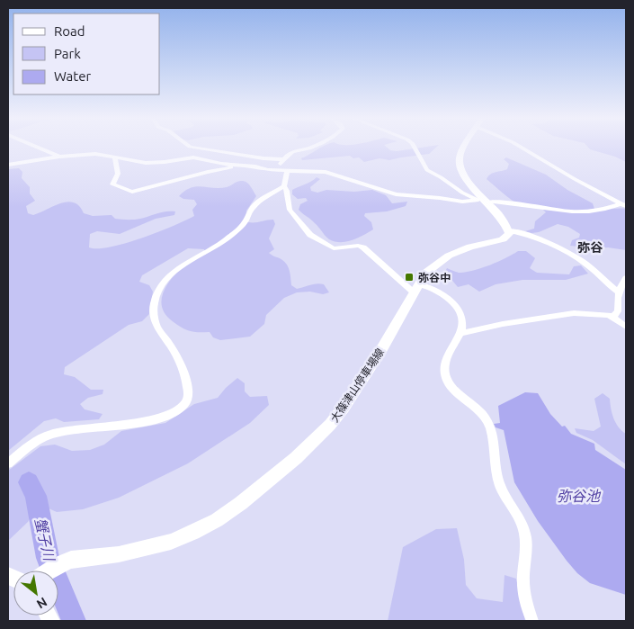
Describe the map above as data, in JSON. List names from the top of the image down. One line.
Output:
{"streets":{"main road":["大篠津山停車場線"]},"districts":["弥谷"],"water":["弥谷池","蟹子川"],"places":{"transit":["弥谷中"]},"legend":["Road","Park","Water"],"north":"bottom right"}
